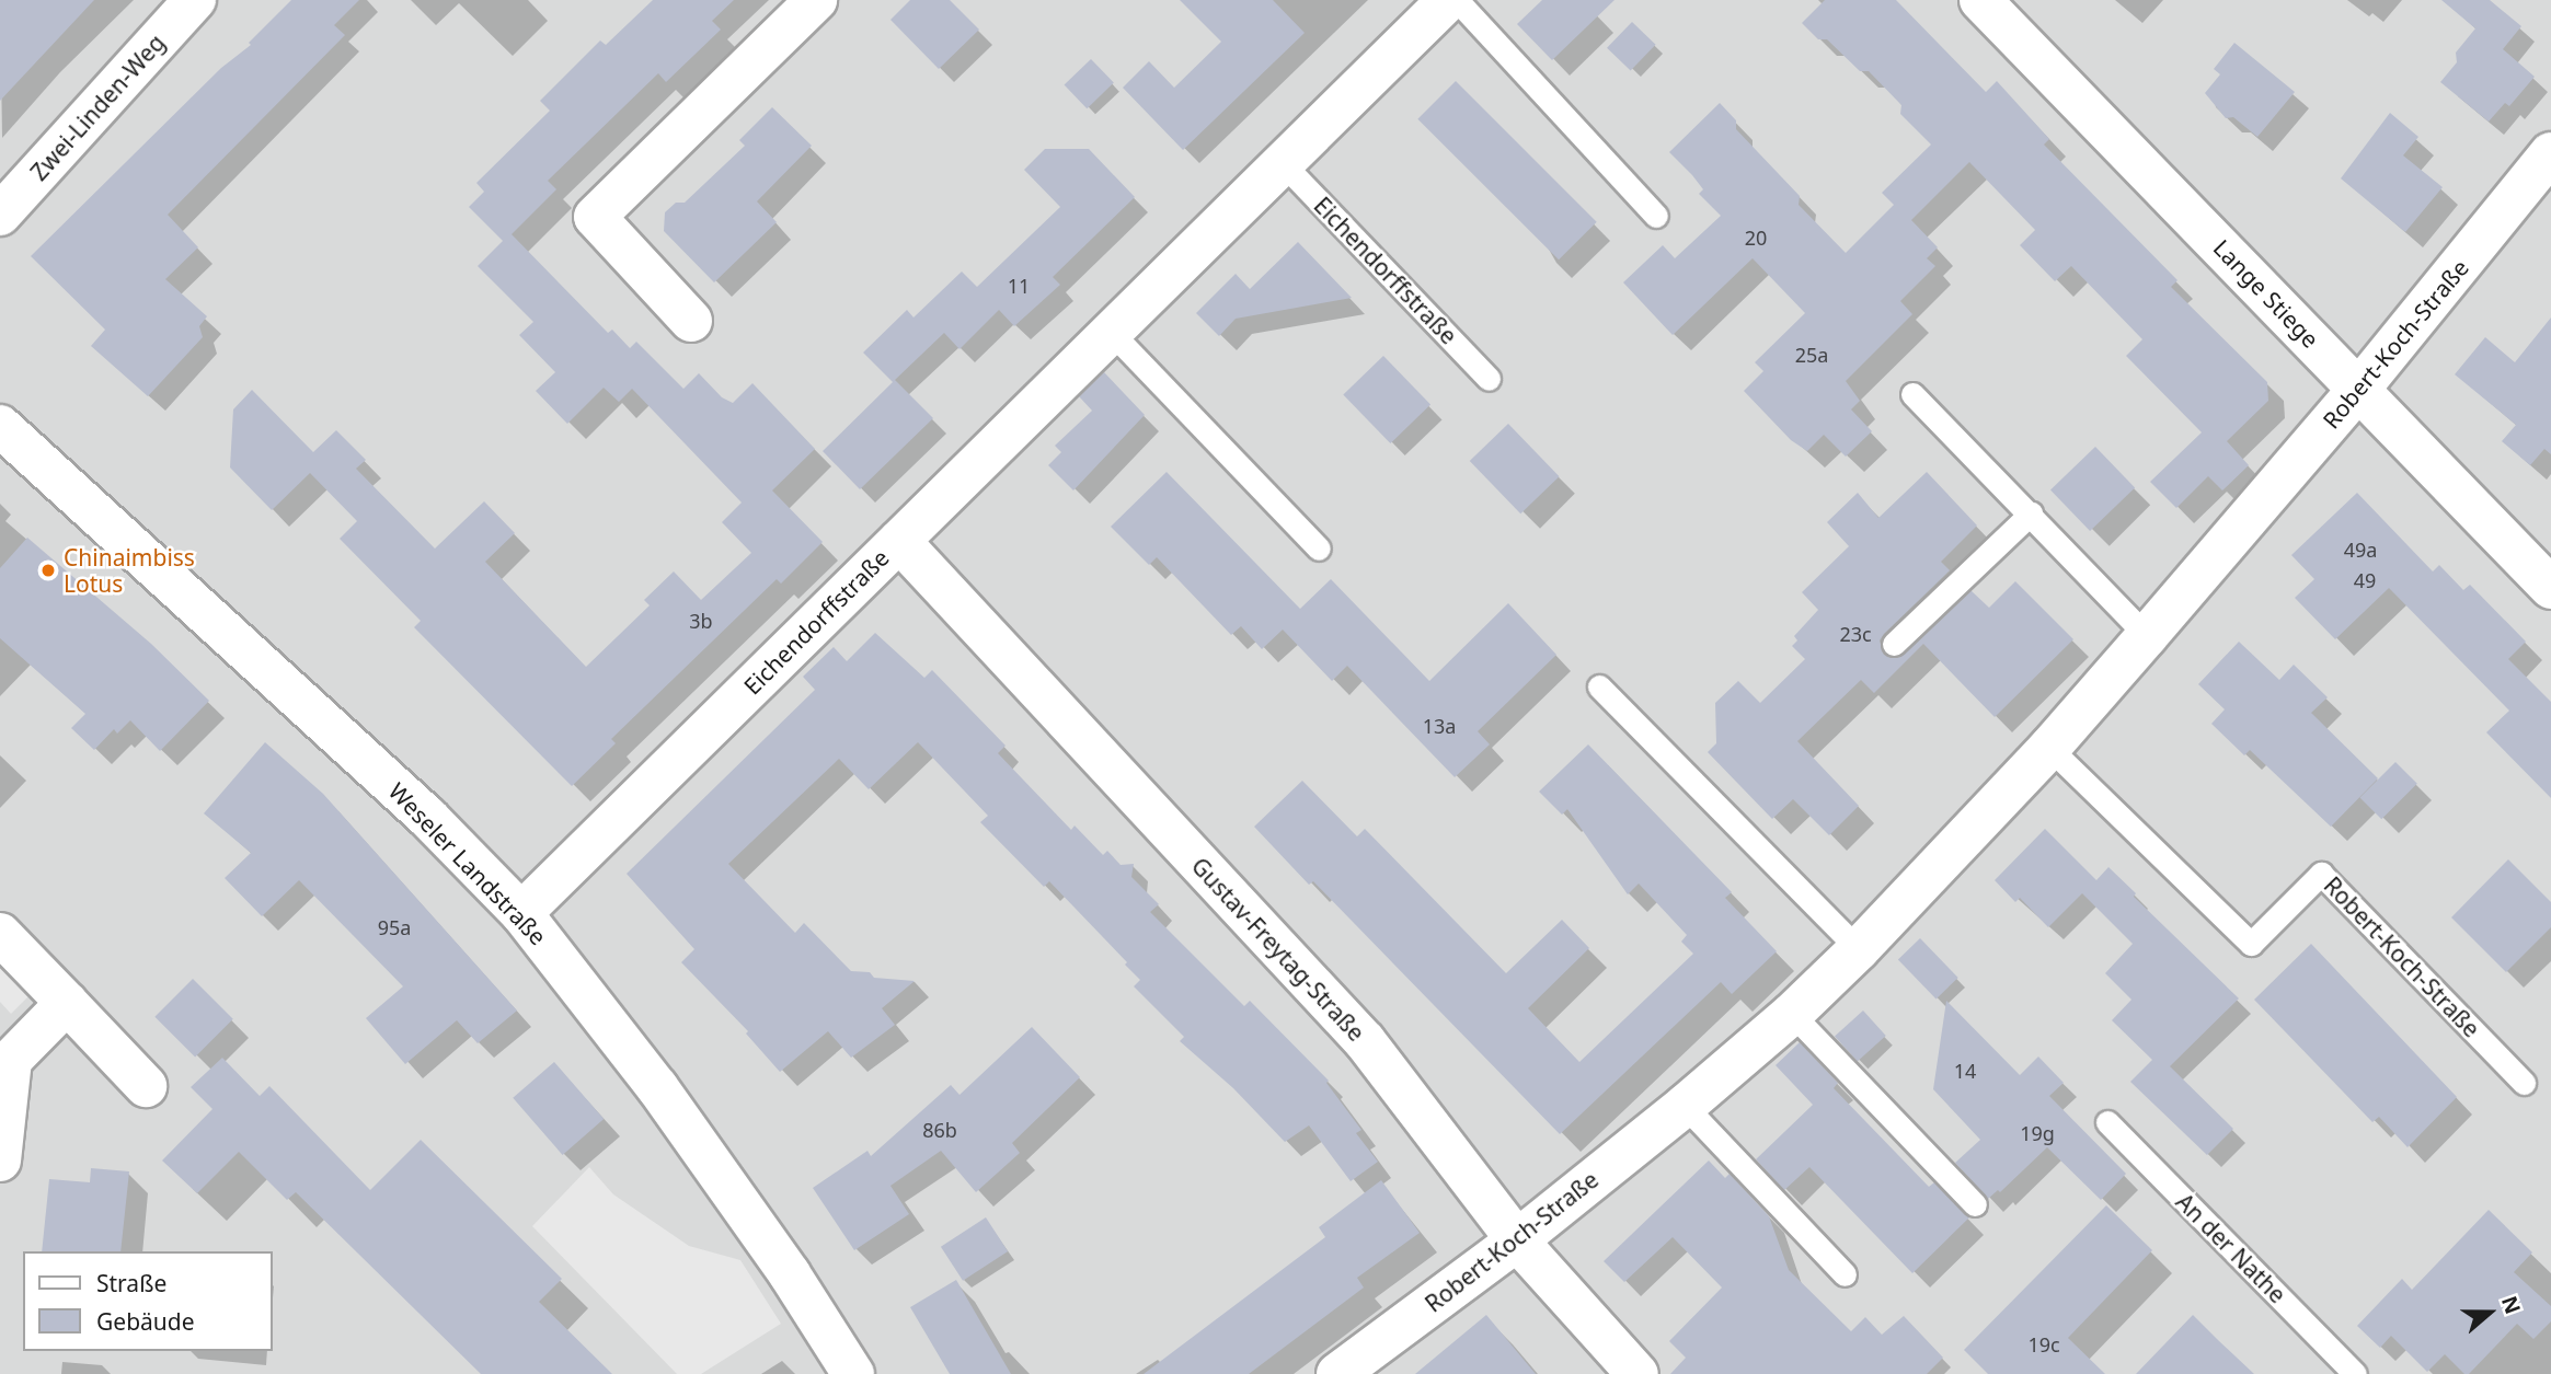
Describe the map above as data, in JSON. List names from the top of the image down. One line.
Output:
{"streets":{"street":["Zwei-Linden-Weg","Eichendorffstraße","Lange Stiege","Robert-Koch-Straße","Weseler Landstraße","Gustav-Freytag-Straße"],"lane":["An der Nathe"]},"crossings":[["Eichendorffstraße","Weseler Landstraße"],["Eichendorffstraße","Gustav-Freytag-Straße"],["Lange Stiege","Robert-Koch-Straße"],["Robert-Koch-Straße","Gustav-Freytag-Straße"]],"places":["Chinaimbiss Lotus"],"house_numbers":["20","11","25a","49a","49","3b","23c","13a","95a","14","86b","19g","19c"],"legend":["Straße","Gebäude"],"north":"right"}
